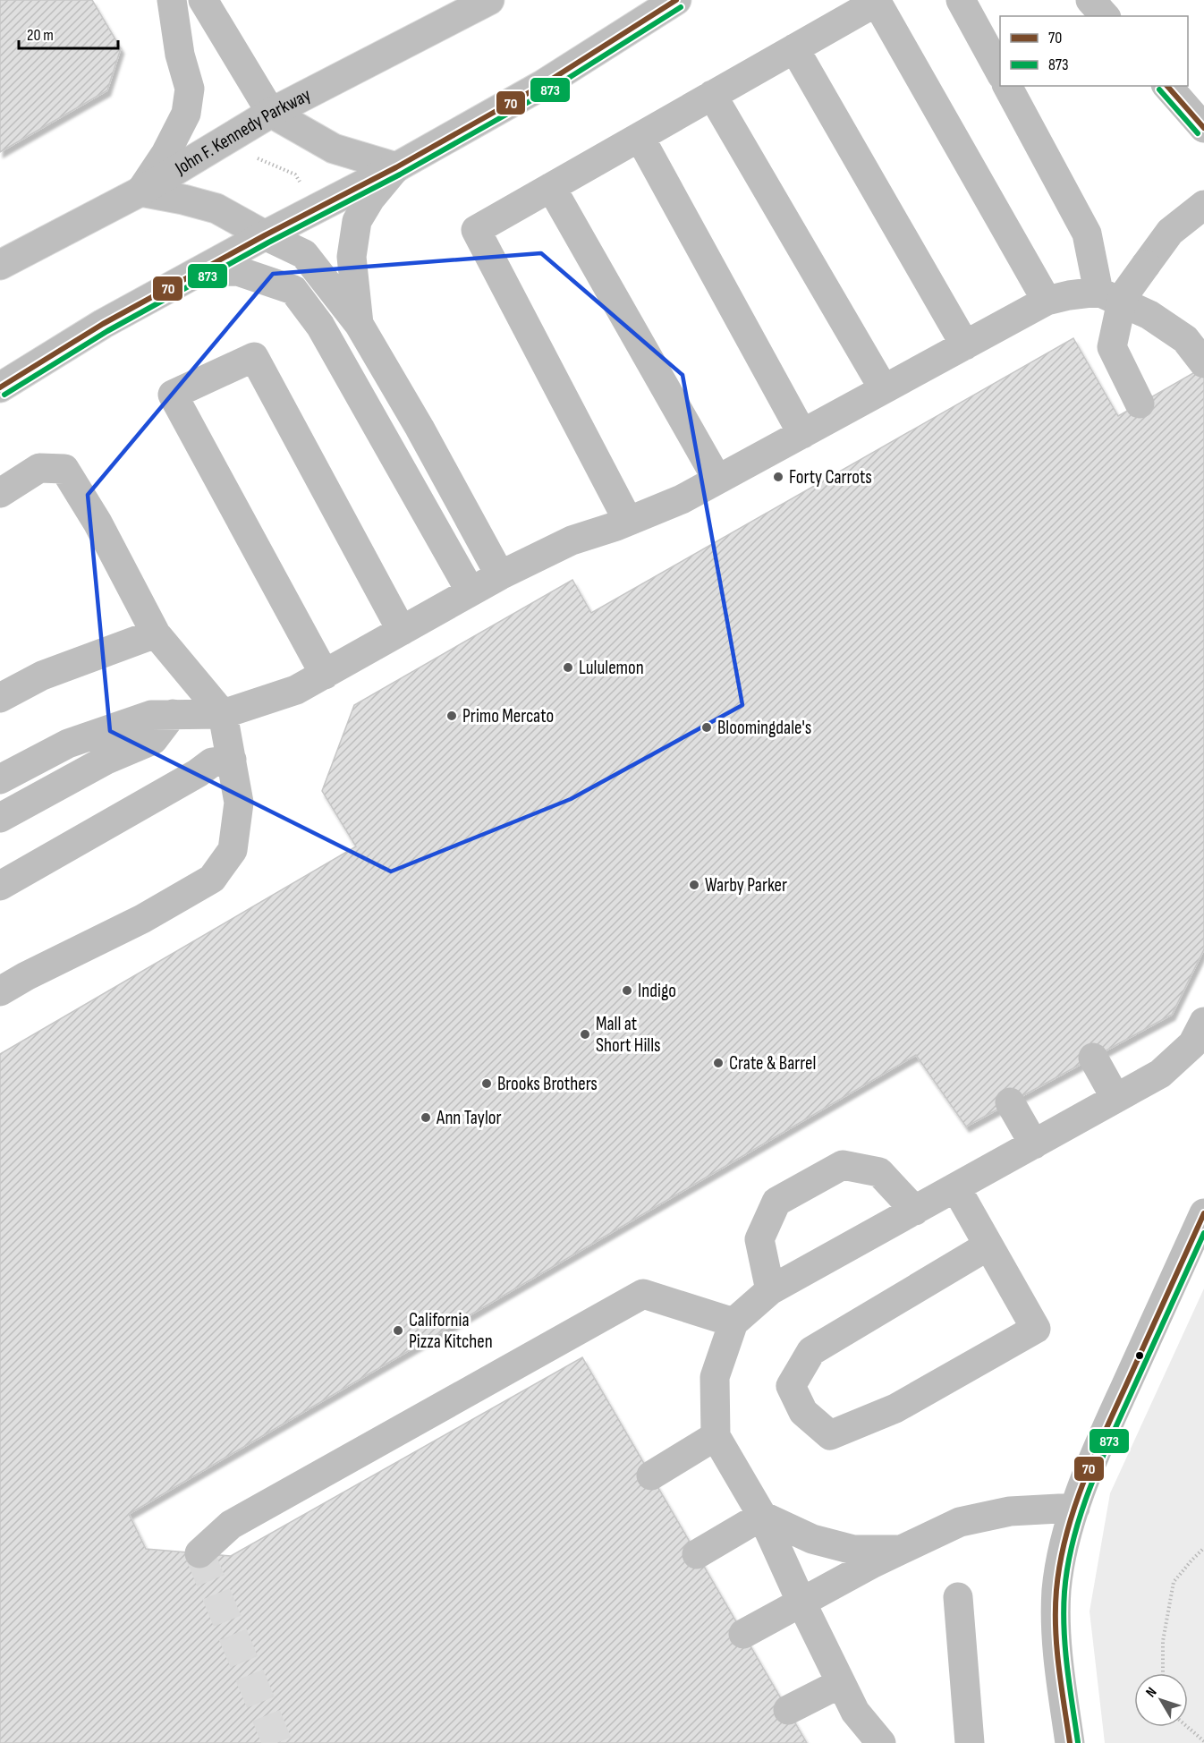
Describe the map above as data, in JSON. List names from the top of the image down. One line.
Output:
{"streets":{"main road":["John F. Kennedy Parkway"]},"places":["Forty Carrots","Lululemon","Primo Mercato","Bloomingdale's","Warby Parker","Indigo","Mall at Short Hills","Crate & Barrel","Brooks Brothers","Ann Taylor","California Pizza Kitchen"],"lines":["transit line 70","transit line 873"],"legend":["70","873"],"scale_bar":"20 m","north":"top left"}
